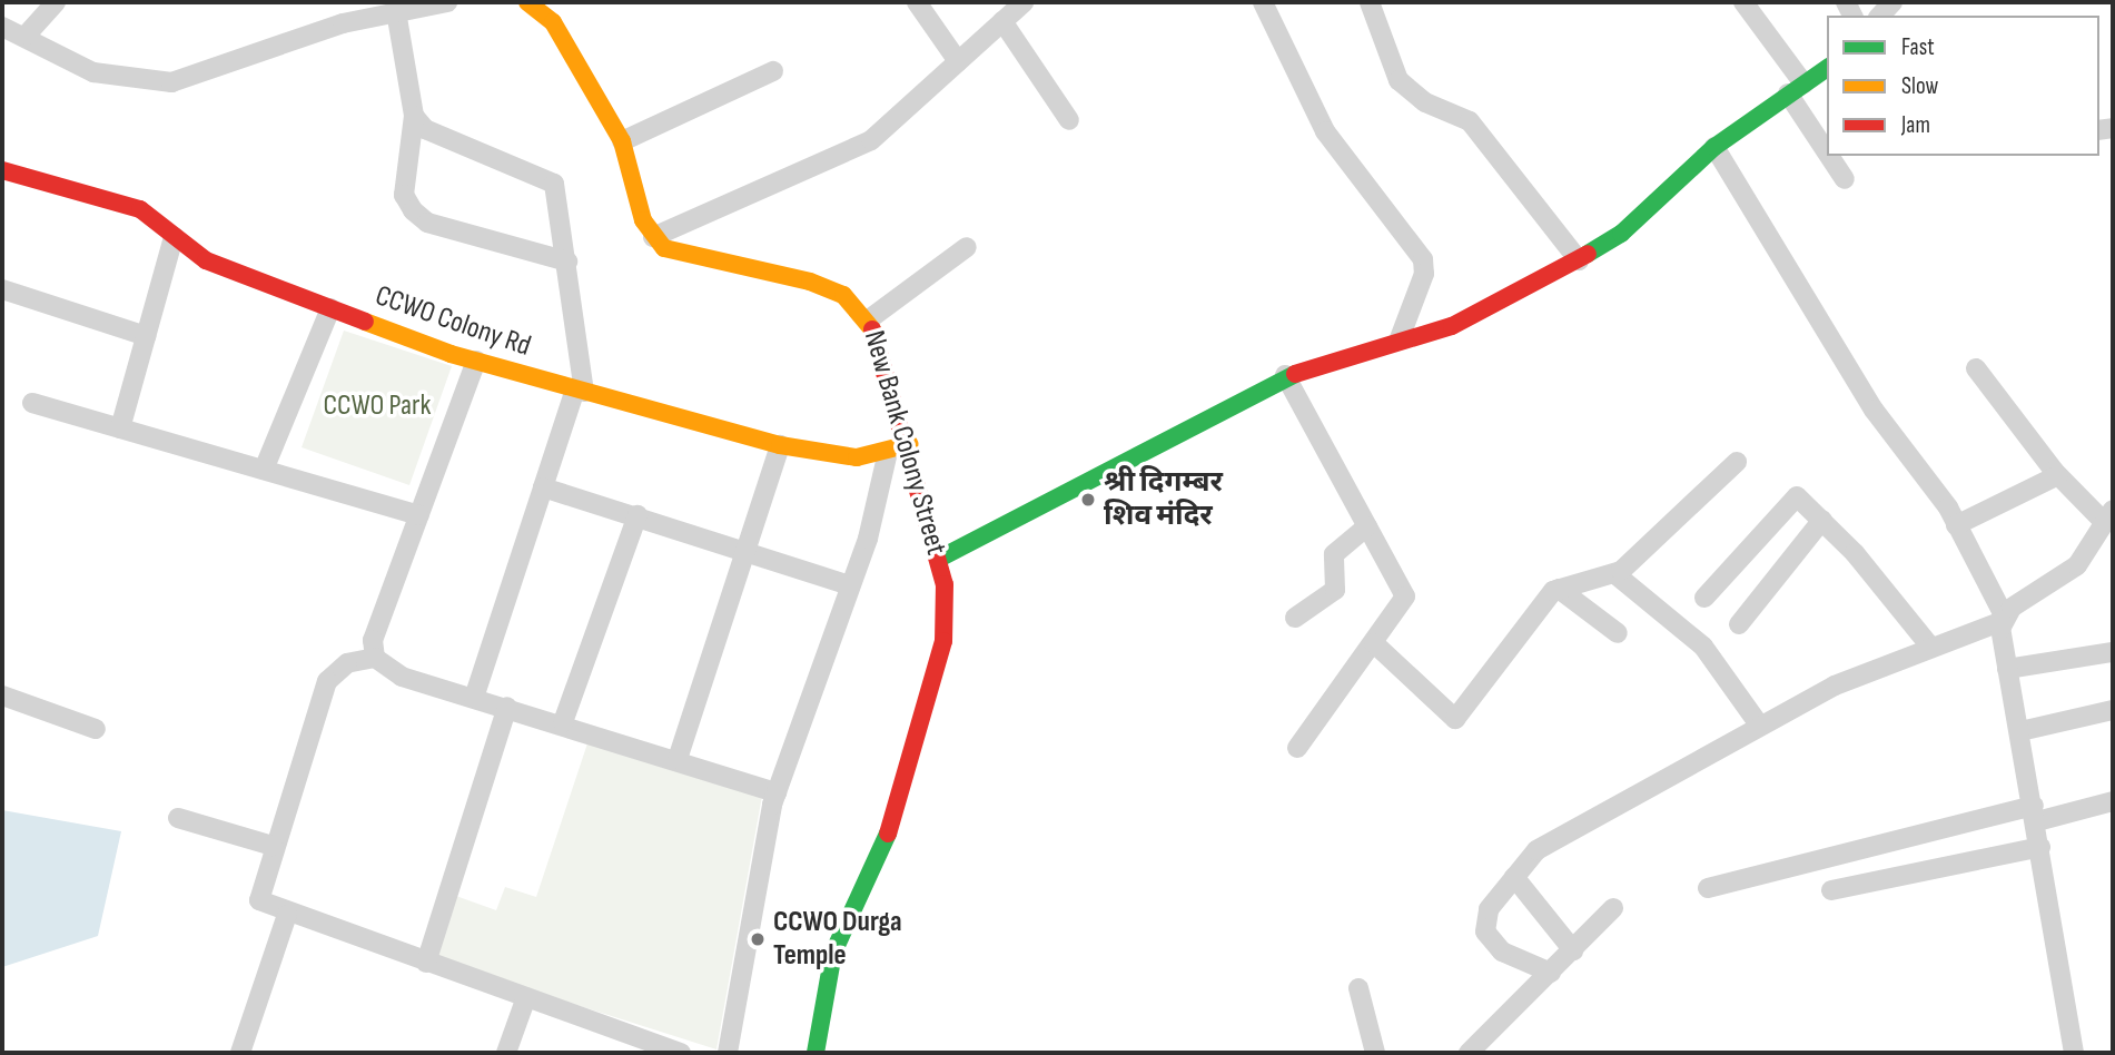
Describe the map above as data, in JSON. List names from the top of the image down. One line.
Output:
{"streets":{"street":["CCWO Colony Rd","New Bank Colony Street"]},"crossings":[["CCWO Colony Rd","New Bank Colony Street"]],"parks":["CCWO Park"],"places":["श्री दिगम्बर शिव मंदिर","CCWO Durga Temple"],"legend":["Fast","Slow","Jam"]}
